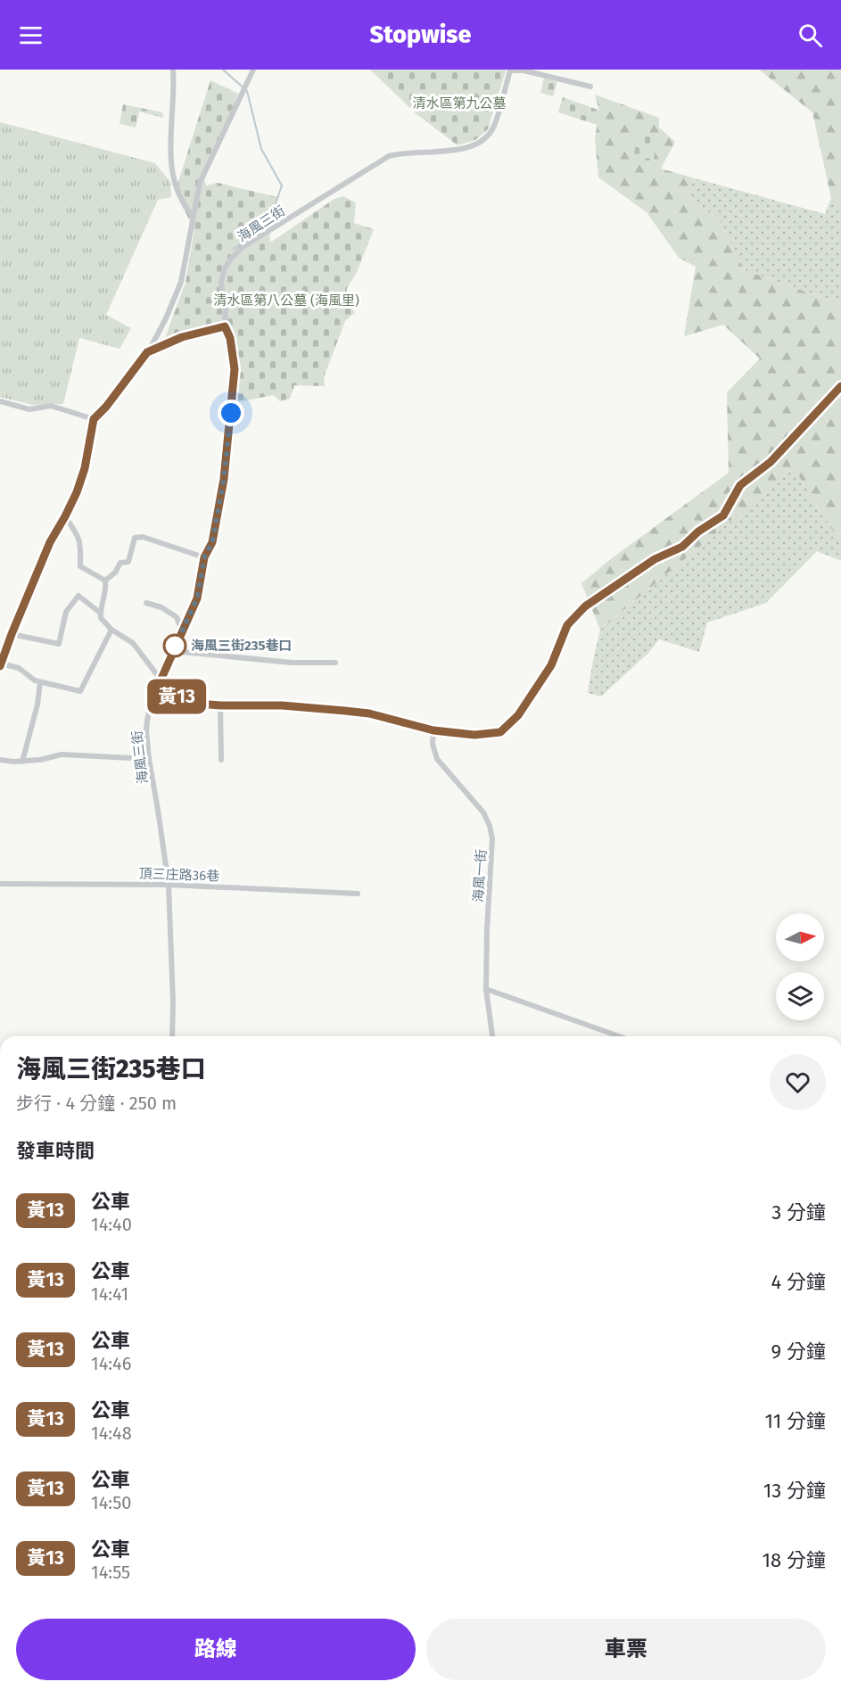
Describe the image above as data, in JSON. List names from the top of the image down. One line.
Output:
{"streets":{"street":["海風三街","頂三庄路36巷","海風一街"]},"crossings":[["海風三街","頂三庄路36巷"]],"parks":["清水區第九公墓","清水區第八公墓 (海風里)"],"places":["海風三街235巷口"],"lines":["bus line 黃13"],"north":"right","page":{"header":"Stopwise","on_map":"黃13","heading":[["海風三街235巷口","步行 · 4 分鐘 · 250 m"],"發車時間"],"list":[{"mark":"黃13","name":"公車","note":"14:40","value":"3 分鐘"},{"mark":"黃13","name":"公車","note":"14:41","value":"4 分鐘"},{"mark":"黃13","name":"公車","note":"14:46","value":"9 分鐘"},{"mark":"黃13","name":"公車","note":"14:48","value":"11 分鐘"},{"mark":"黃13","name":"公車","note":"14:50","value":"13 分鐘"},{"mark":"黃13","name":"公車","note":"14:55","value":"18 分鐘"}],"buttons":["路線","車票"]}}
